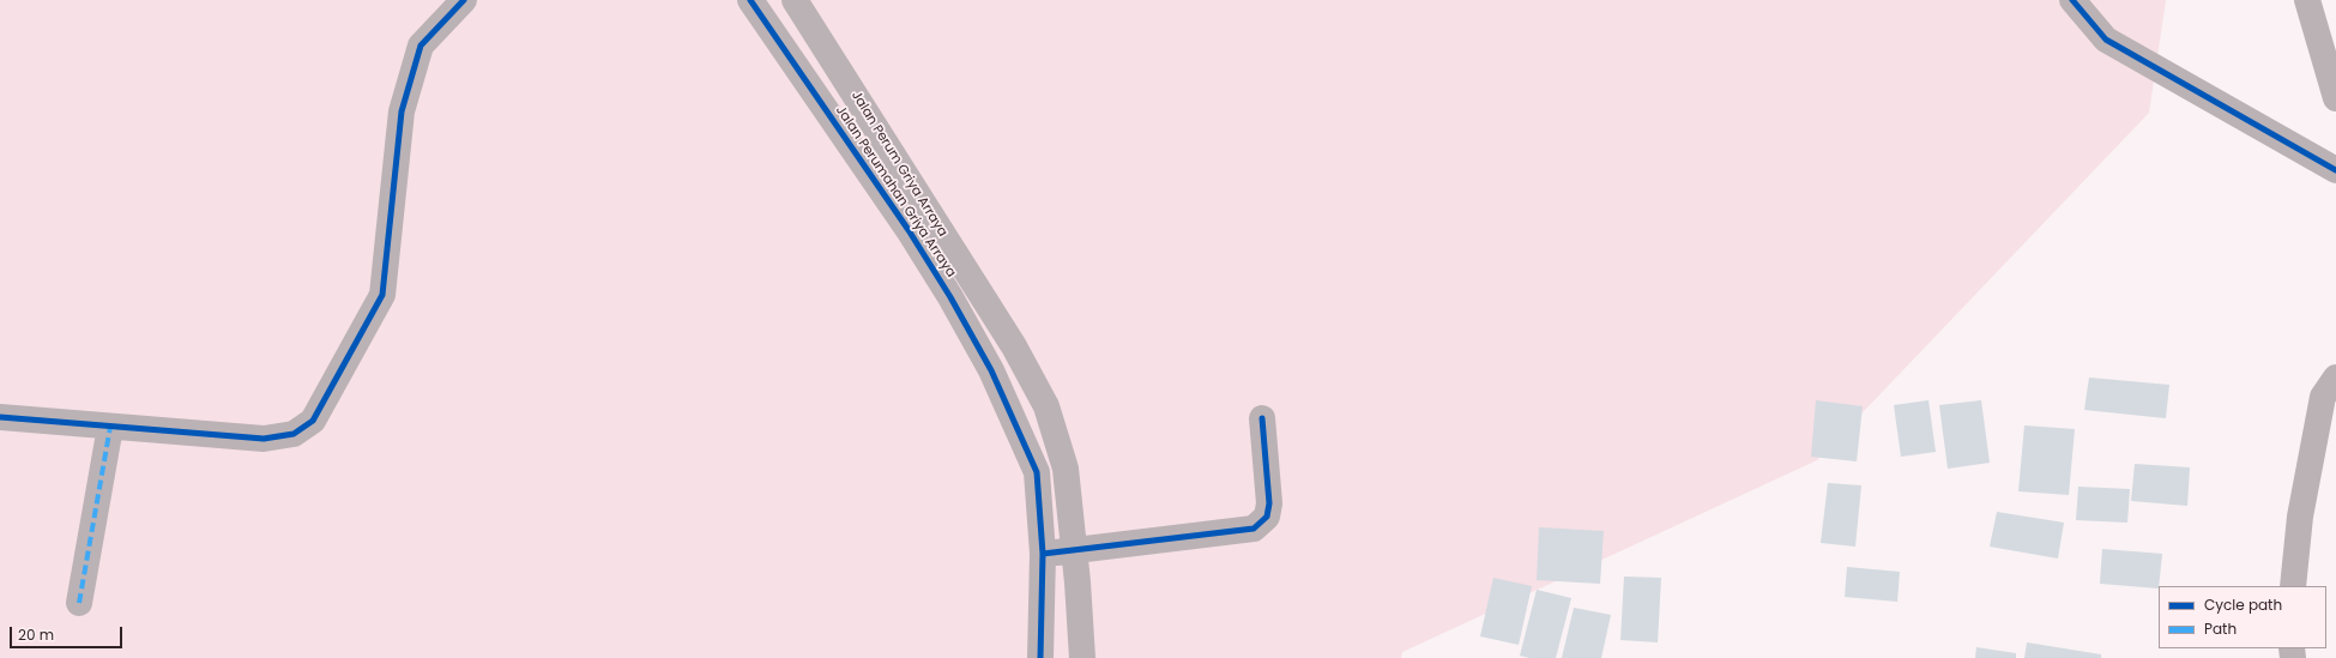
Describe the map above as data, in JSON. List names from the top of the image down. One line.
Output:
{"streets":{"street":["Jalan Perum Griya Arraya","Jalan Perumahan Griya Arraya"]},"legend":["Cycle path","Path"],"scale_bar":"20 m"}
